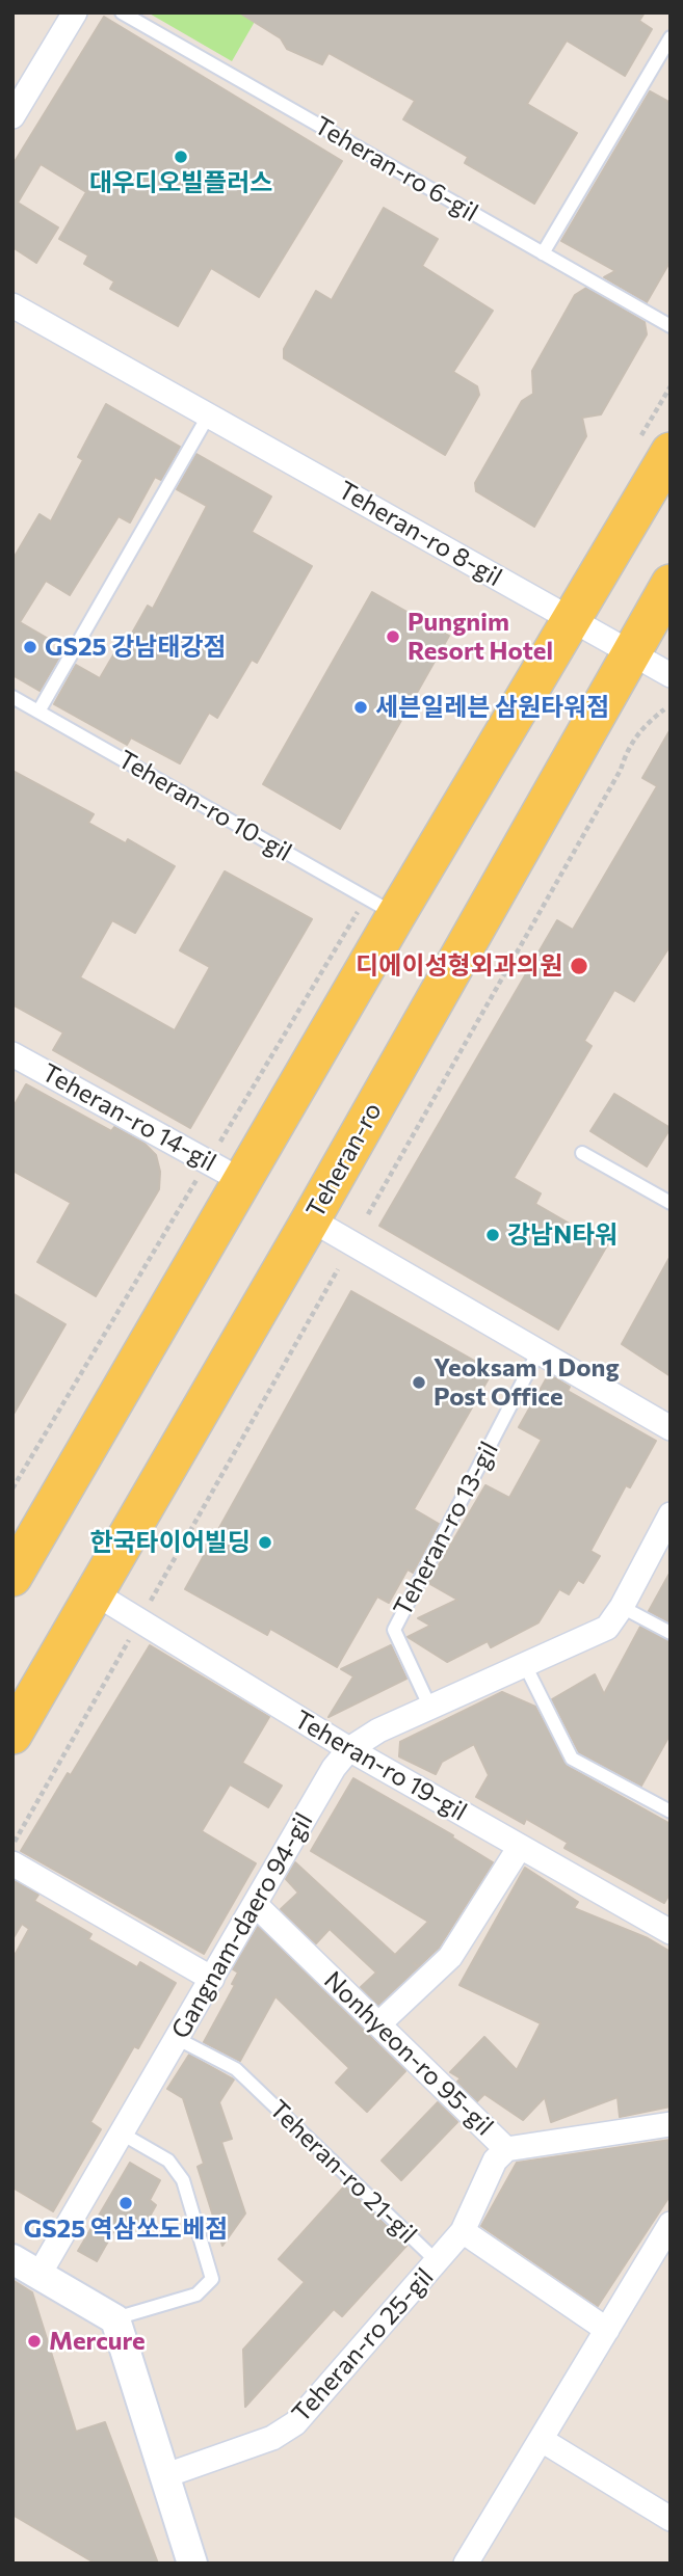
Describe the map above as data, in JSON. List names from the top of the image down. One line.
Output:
{"streets":{"main road":["Teheran-ro"],"street":["Teheran-ro 8-gil","Teheran-ro 14-gil","Teheran-ro 19-gil","Gangnam-daero 94-gil","Nonhyeon-ro 95-gil","Teheran-ro 21-gil","Teheran-ro 25-gil"],"lane":["Teheran-ro 6-gil","Teheran-ro 10-gil","Teheran-ro 13-gil"]},"crossings":[["Teheran-ro 8-gil","Teheran-ro"],["Teheran-ro","Teheran-ro 19-gil"],["Teheran-ro 13-gil","Gangnam-daero 94-gil"],["Teheran-ro 19-gil","Gangnam-daero 94-gil"],["Gangnam-daero 94-gil","Nonhyeon-ro 95-gil"],["Gangnam-daero 94-gil","Teheran-ro 21-gil"],["Nonhyeon-ro 95-gil","Teheran-ro 21-gil"],["Teheran-ro 21-gil","Teheran-ro 25-gil"]],"places":["대우디오빌플러스","Pungnim Resort Hotel","GS25 강남태강점","세븐일레븐 삼원타워점","디에이성형외과의원","강남N타워","Yeoksam 1 Dong Post Office","한국타이어빌딩","GS25 역삼쏘도베점","Mercure"]}
